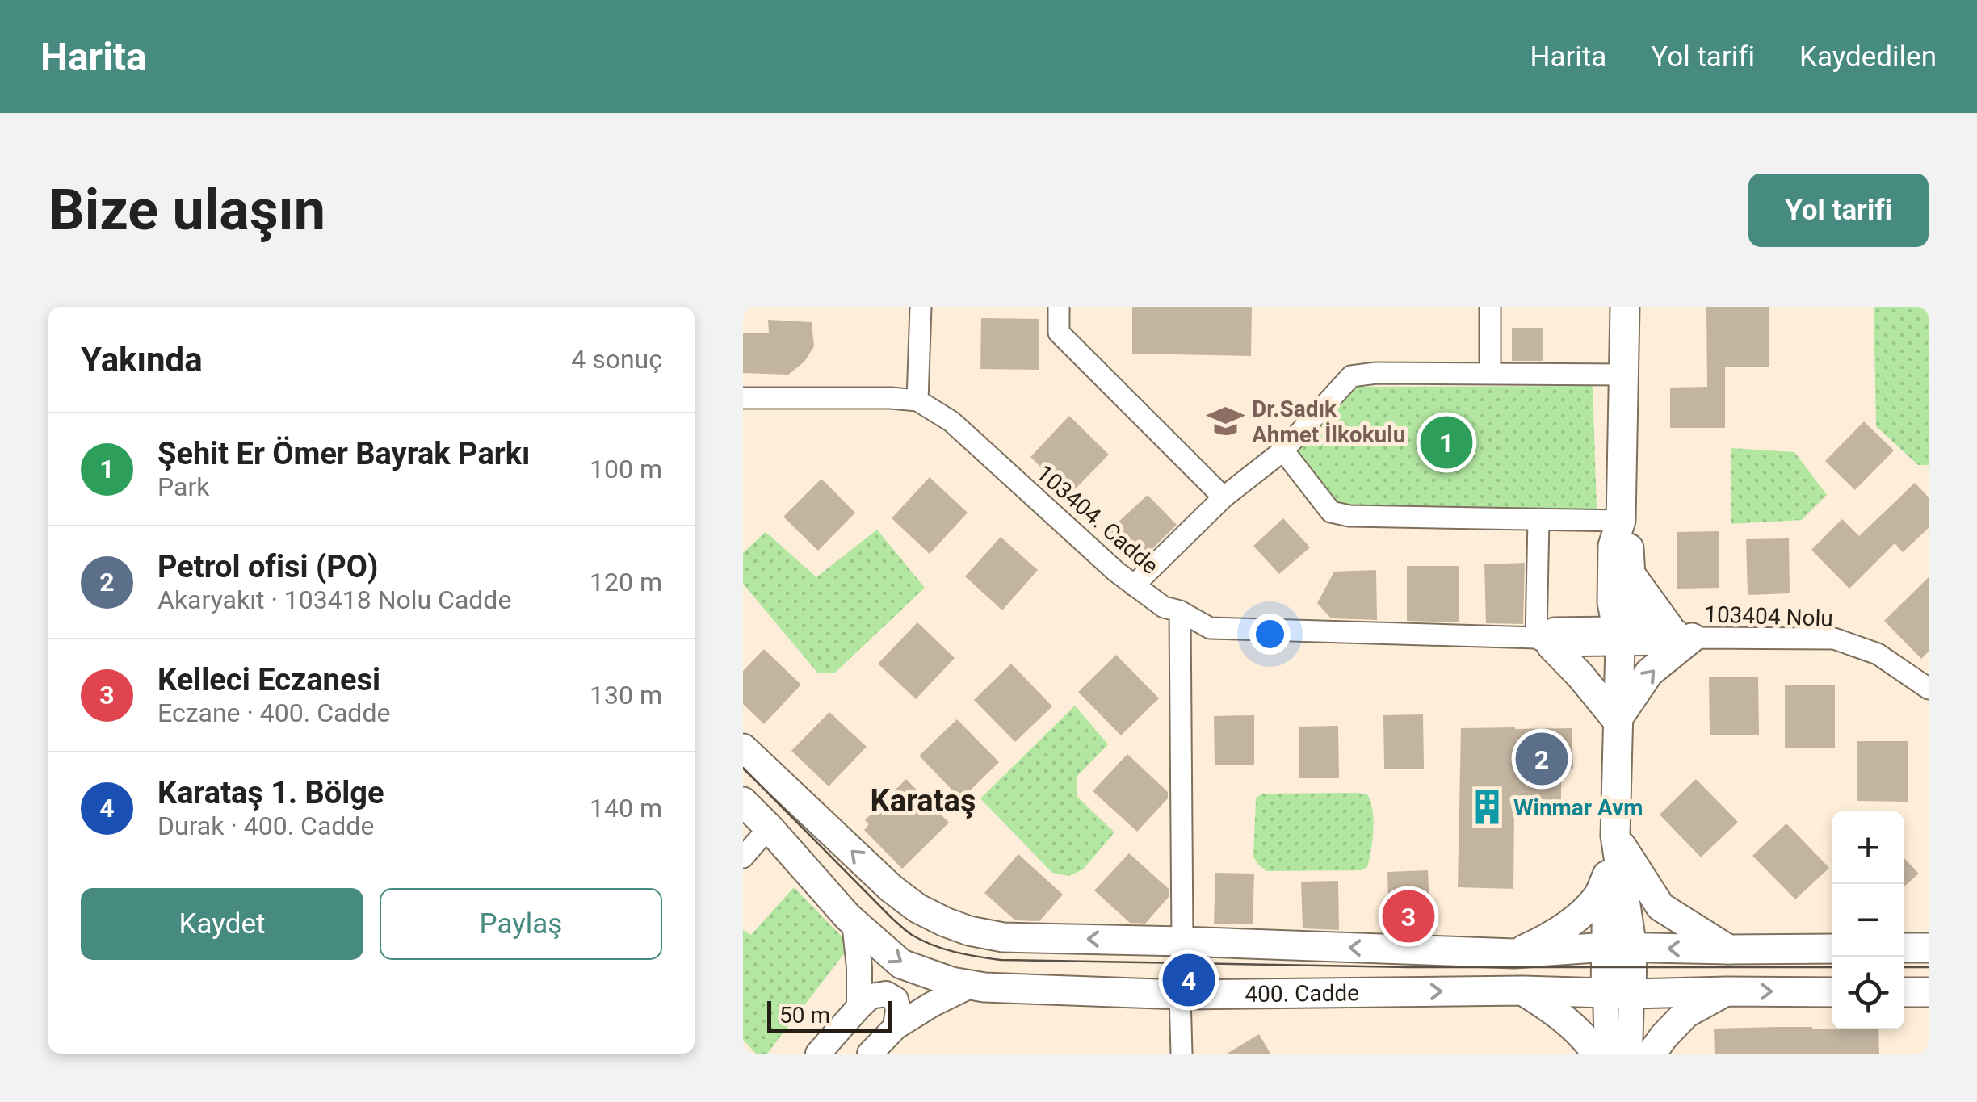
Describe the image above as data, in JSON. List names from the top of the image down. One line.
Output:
{"streets":{"main road":["400. Cadde"],"street":["103404. Cadde","103404 Nolu"]},"crossings":[["103404. Cadde","103404 Nolu"]],"districts":["Karataş"],"places":{"school or university":["Dr.Sadık Ahmet İlkokulu"],"building":["Winmar Avm"]},"scale_bar":"50 m","page":{"header":"Harita","nav":["Harita","Yol tarifi","Kaydedilen"],"buttons":["Yol tarifi",["Kaydet","Paylaş"]],"title":"Bize ulaşın","heading":["Yakında","4 sonuç"],"list":[{"mark":"1","name":"Şehit Er Ömer Bayrak Parkı","note":"Park","value":"100 m"},{"mark":"2","name":"Petrol ofisi (PO)","note":"Akaryakıt · 103418 Nolu Cadde","value":"120 m"},{"mark":"3","name":"Kelleci Eczanesi","note":"Eczane · 400. Cadde","value":"130 m"},{"mark":"4","name":"Karataş 1. Bölge","note":"Durak · 400. Cadde","value":"140 m"}],"pins":["1","2","3","4"],"map_buttons":["+","−"],"scale":"50 m"}}
